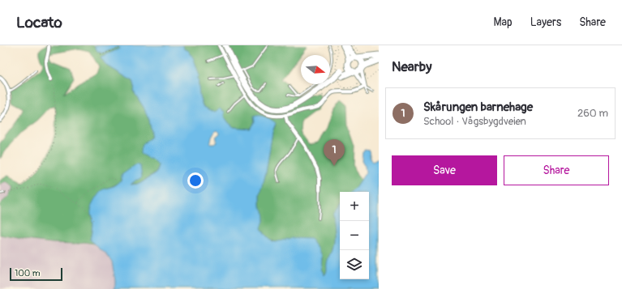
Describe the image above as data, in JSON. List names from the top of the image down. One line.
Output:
{"scale_bar":"100 m","north":"right","page":{"header":"Locato","nav":["Map","Layers","Share"],"heading":"Nearby","list":[{"mark":"1","name":"Skårungen barnehage","note":"School · Vågsbygdveien","value":"260 m"}],"pins":"1","buttons":["Save","Share"],"map_buttons":["+","−"],"scale":"100 m"}}
